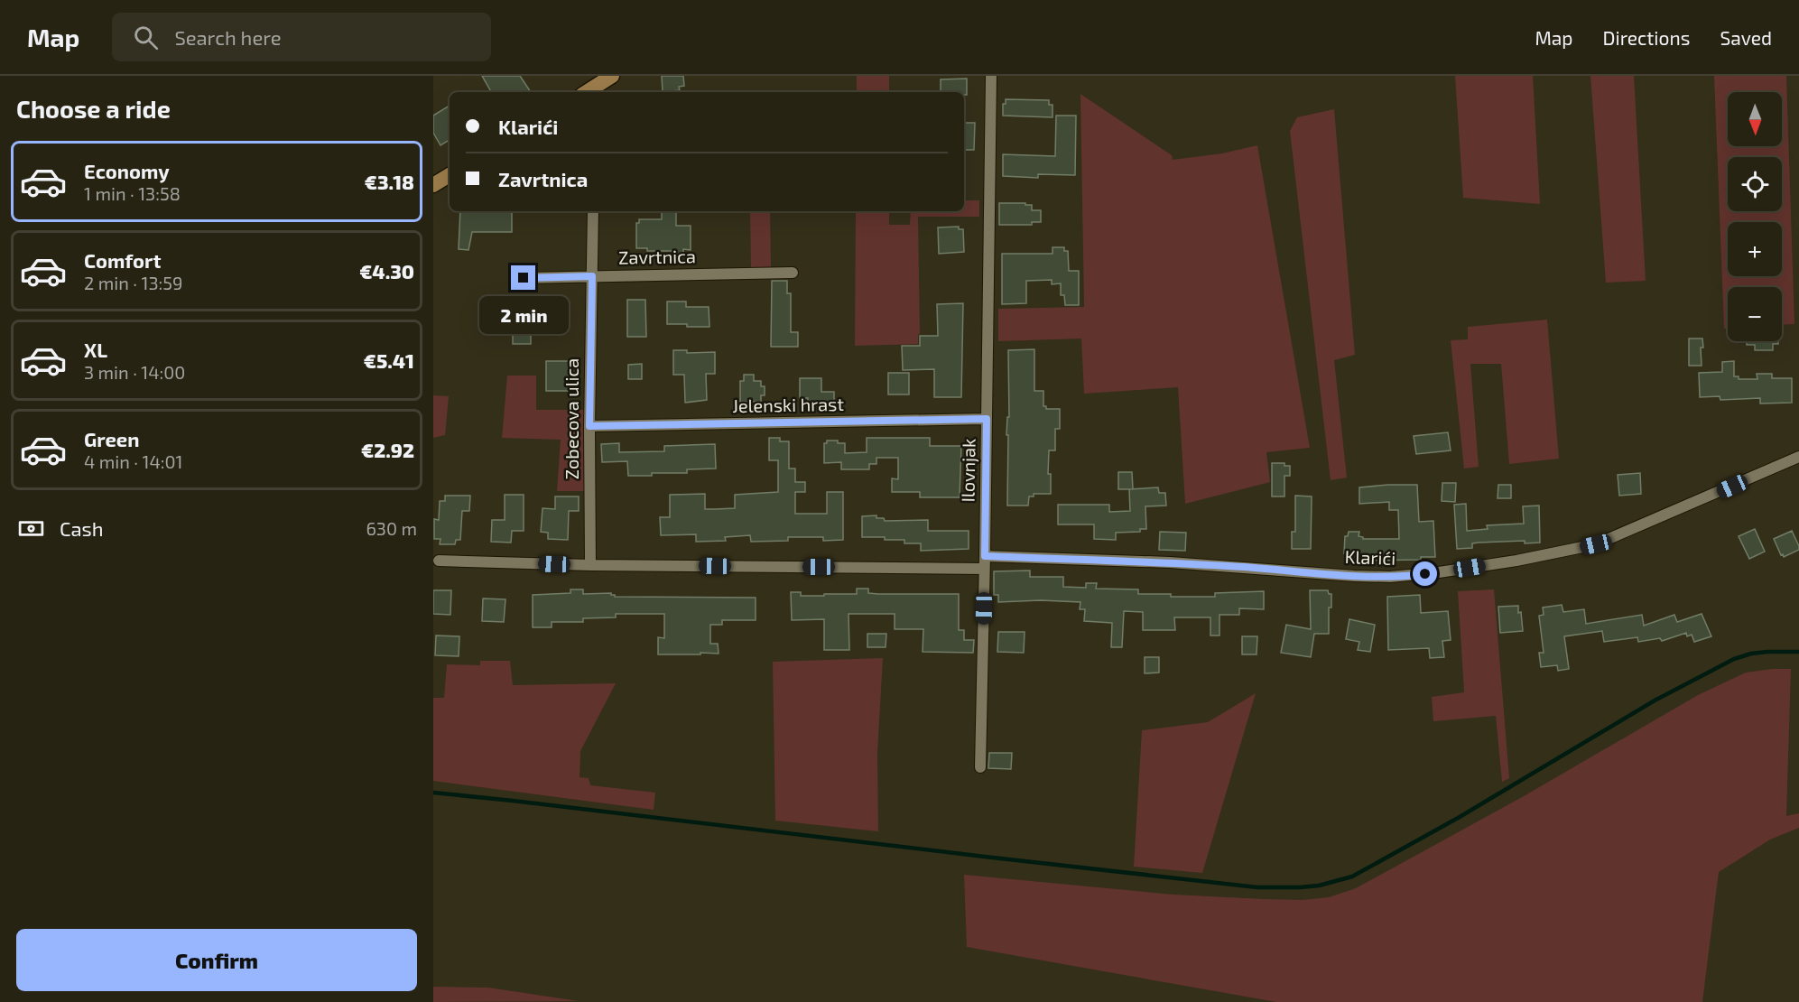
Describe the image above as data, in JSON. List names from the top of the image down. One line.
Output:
{"streets":{"street":["Zavrtnica","Jelenski hrast","Zobecova ulica","Ilovnjak","Klarići"]},"crossings":[["Zavrtnica","Zobecova ulica"],["Jelenski hrast","Zobecova ulica"],["Jelenski hrast","Ilovnjak"],["Ilovnjak","Klarići"]],"north":"bottom","page":{"header":"Map","search":"Search here","nav":["Map","Directions","Saved"],"heading":"Choose a ride","map_buttons":["+","−"],"banner":["Klarići","Zavrtnica"],"list":[{"name":"Economy","note":"1 min · 13:58","value":"€3.18"},{"name":"Comfort","note":"2 min · 13:59","value":"€4.30"},{"name":"XL","note":"3 min · 14:00","value":"€5.41"},{"name":"Green","note":"4 min · 14:01","value":"€2.92"}],"bubble":"2 min","pay":["Cash","630 m"],"buttons":"Confirm"}}
